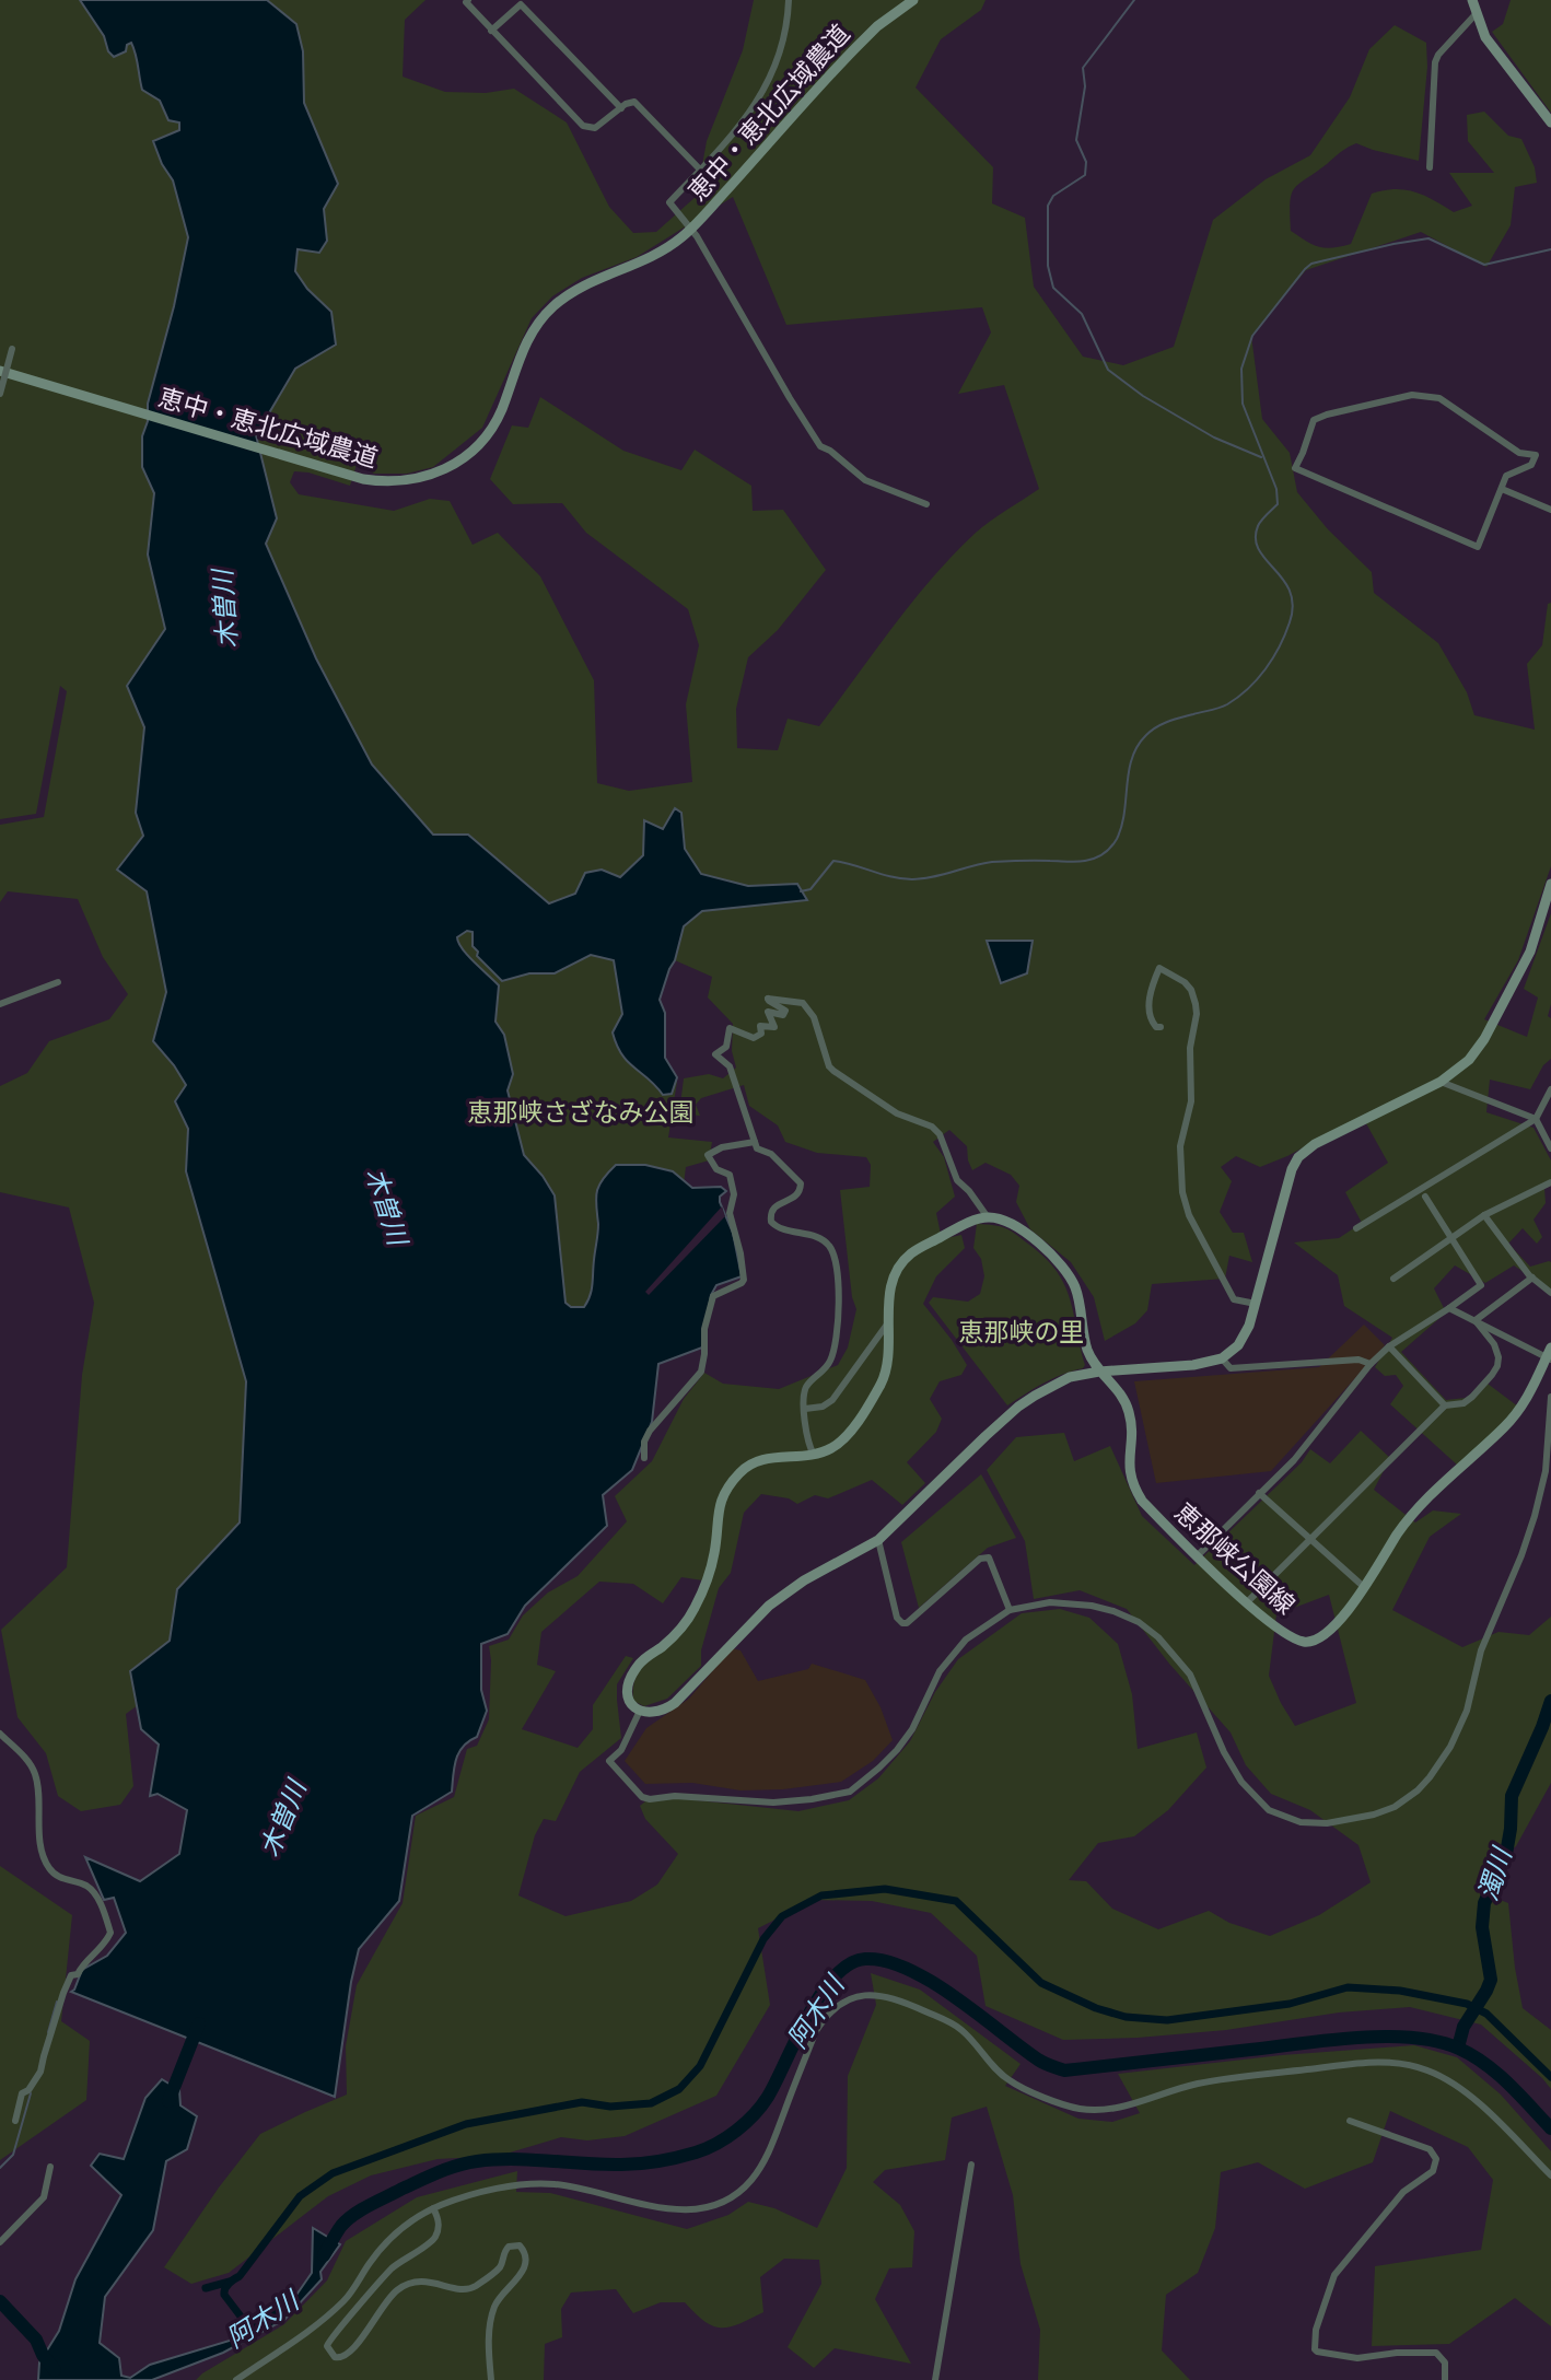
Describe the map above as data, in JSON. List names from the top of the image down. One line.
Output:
{"streets":{"street":["恵中・恵北広域農道","恵那峡公園線"]},"water":["木曽川","濁川","阿木川"],"parks":["恵那峡さざなみ公園","恵那峡の里"]}
